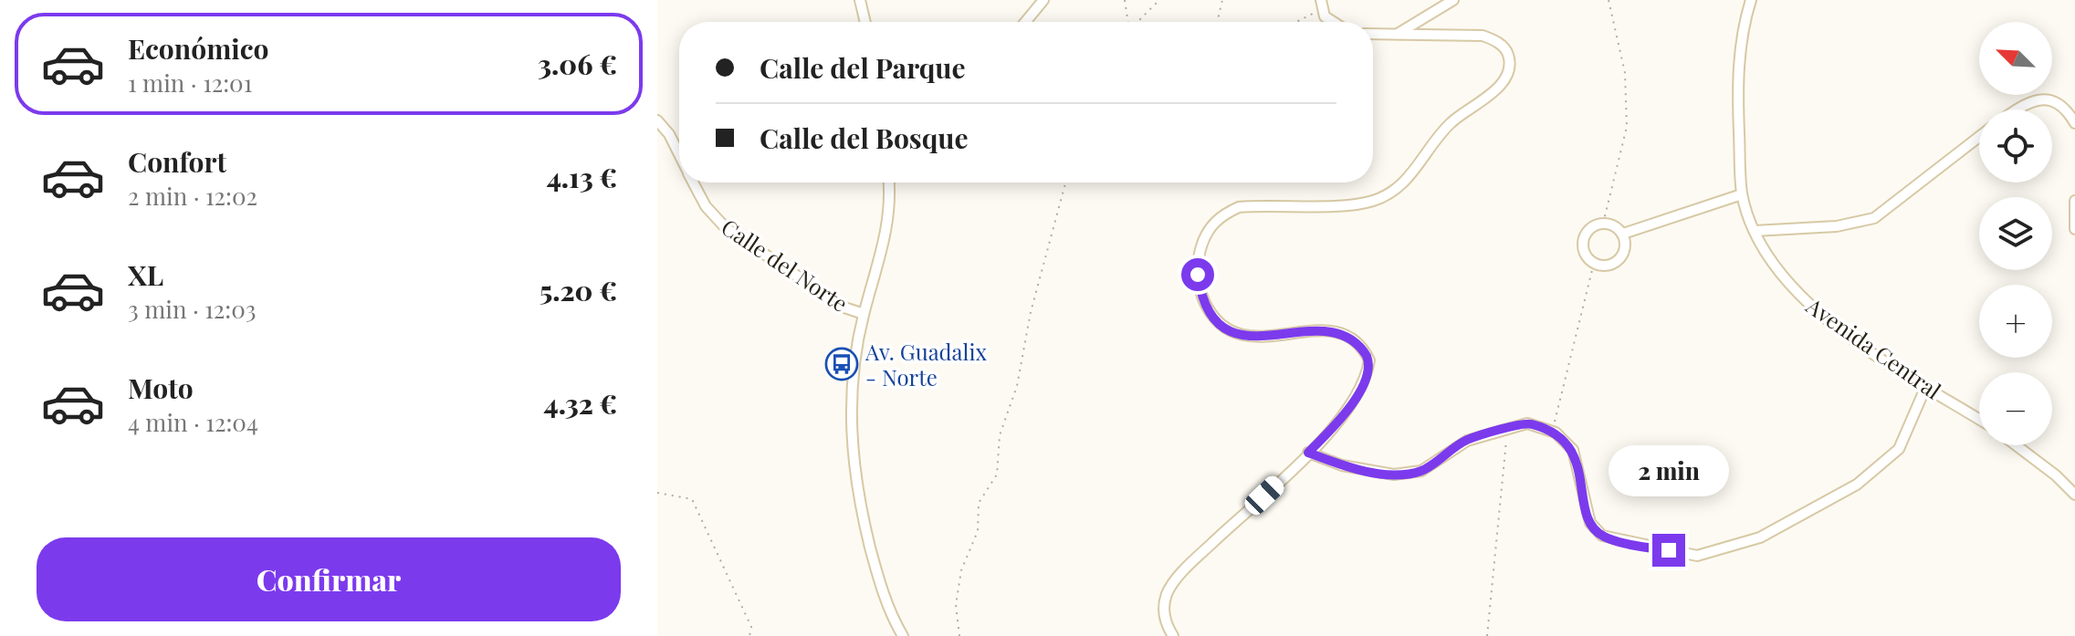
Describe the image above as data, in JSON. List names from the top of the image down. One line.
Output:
{"streets":{"street":["Calle del Norte","Avenida Central"]},"places":{"bus stop":["Av. Guadalix - Norte"]},"north":"top left","page":{"list":[{"name":"Económico","note":"1 min · 12:01","value":"3.06 €"},{"name":"Confort","note":"2 min · 12:02","value":"4.13 €"},{"name":"XL","note":"3 min · 12:03","value":"5.20 €"},{"name":"Moto","note":"4 min · 12:04","value":"4.32 €"}],"map_buttons":["+","−"],"banner":["Calle del Parque","Calle del Bosque"],"bubble":"2 min","buttons":"Confirmar"}}
